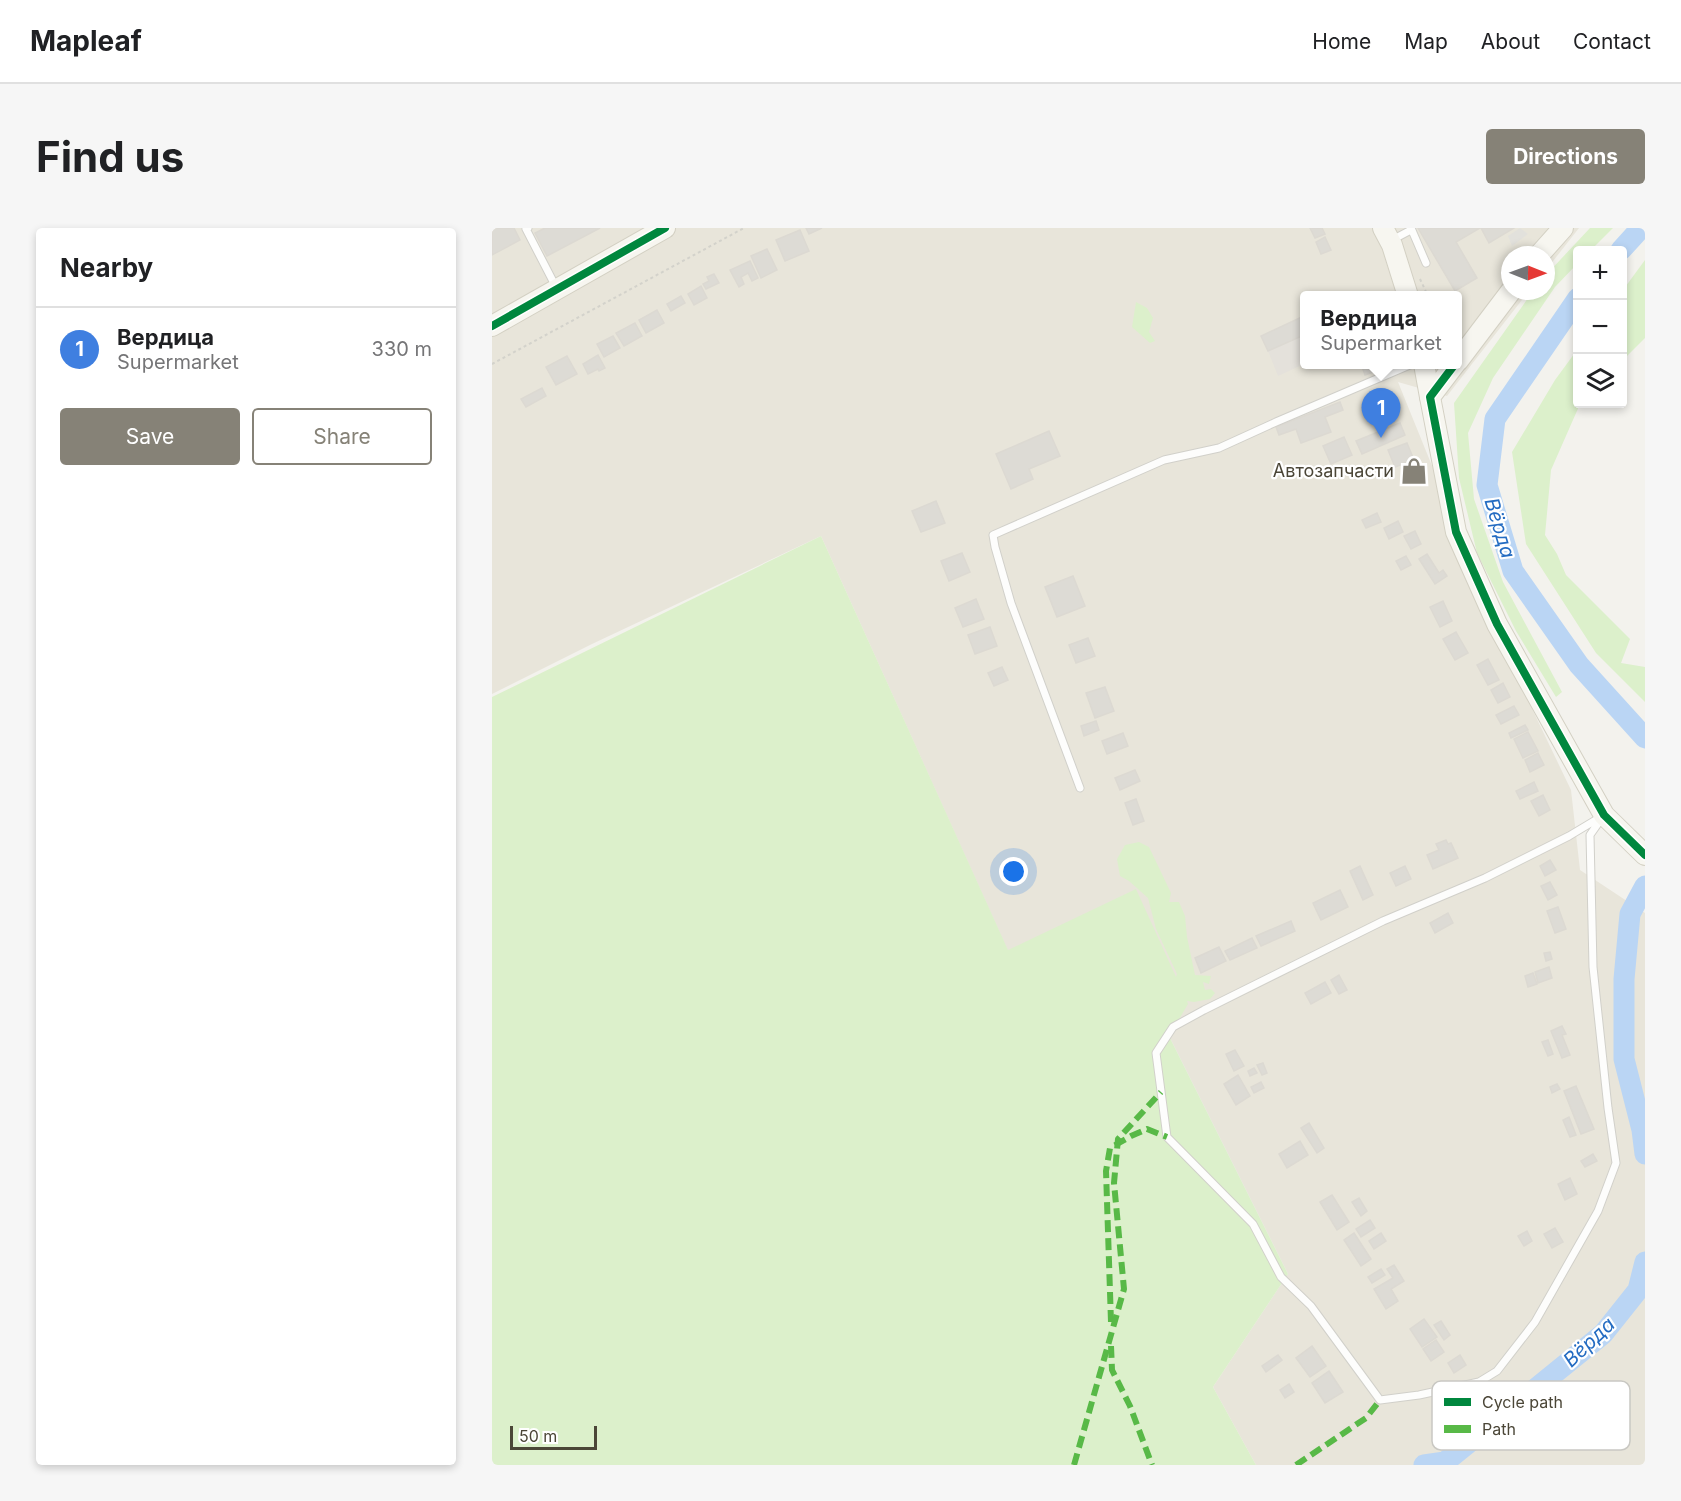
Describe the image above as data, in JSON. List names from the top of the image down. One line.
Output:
{"water":["Вёрда"],"places":{"shop":["Автозапчасти"]},"legend":["Cycle path","Path"],"scale_bar":"50 m","north":"right","page":{"header":"Mapleaf","nav":["Home","Map","About","Contact"],"buttons":["Directions",["Save","Share"]],"title":"Find us","heading":"Nearby","map_buttons":["+","−"],"popup":["Вердица","Supermarket"],"list":[{"mark":"1","name":"Вердица","note":"Supermarket","value":"330 m"}],"pins":"1","scale":"50 m"}}
